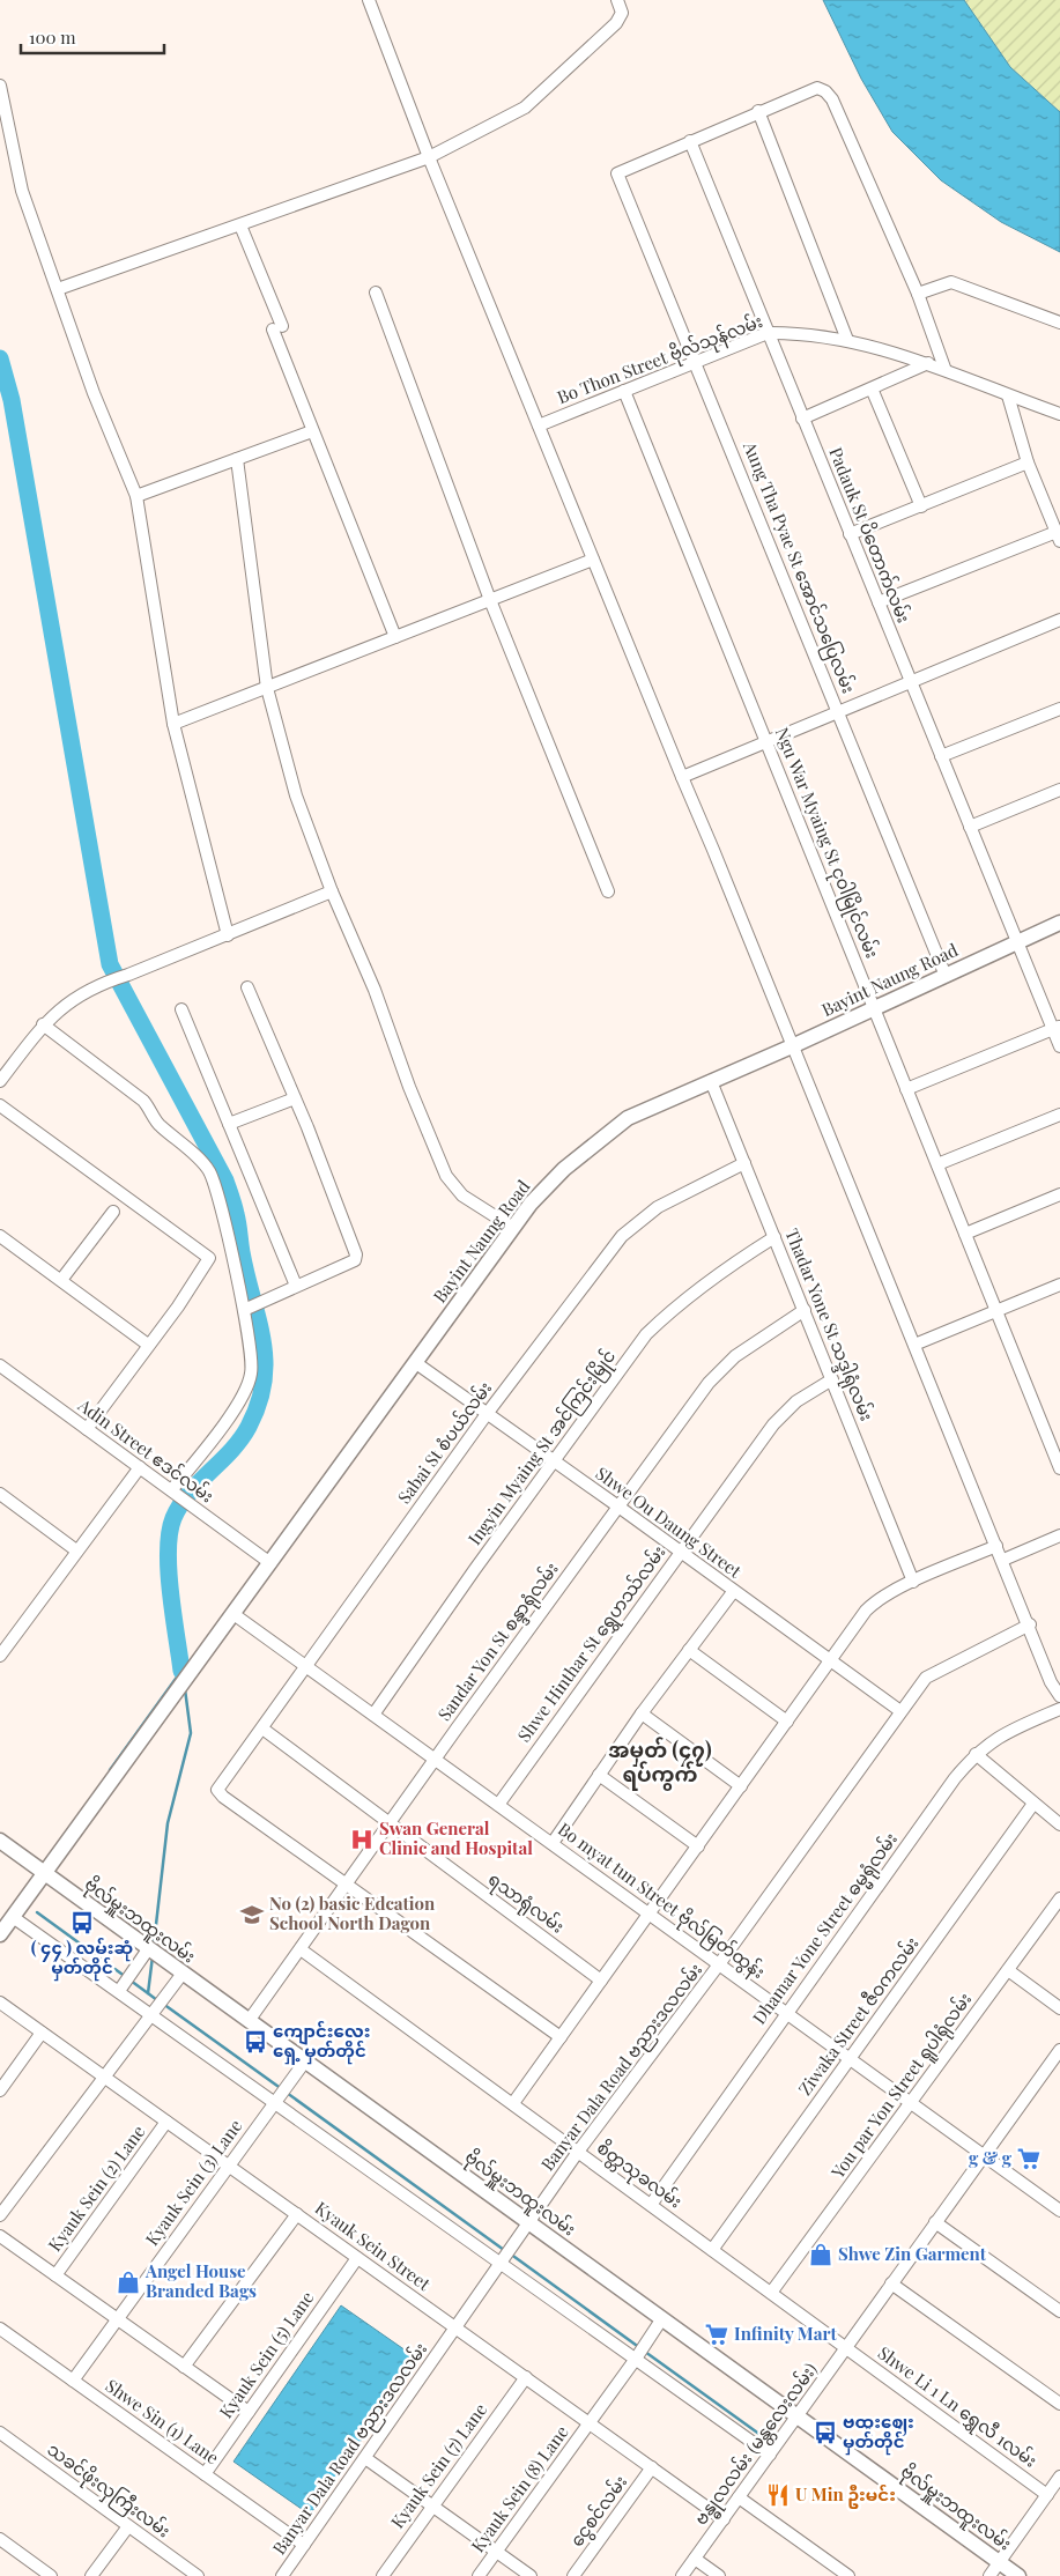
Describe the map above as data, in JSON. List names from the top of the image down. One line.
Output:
{"streets":{"main road":["Bayint Naung Road","ဗိုလ်မှူးဘထူးလမ်း"],"street":["Bo Thon Street ဗိုလ်သုန်လမ်း","Padauk St ပိတောက်လမ်း","Aung Tha Pyae St အောင်သပြေလမ်း","Ngu War Myaing St ငုဝါမြိုင်လမ်း","Thadar Yone St သဒ္ဒါရုံလမ်း","Sabai St စံပယ်လမ်း","Ingyin Myaing St အင်ကြင်းမြိုင်","Adin Street ဧဒင်လမ်း","Shwe Ou Daung Street","Sandar Yon St စန္ဒာရုံလမ်း","Shwe Hinthar St ရွှေဟဿ်လမ်း","Bo myat tun Street ဗိုလ်မြတ်ထွန်း","ရသာရုံလမ်း","Dhamar Yone Street ဓမ္မရုံလမ်း","Ziwaka Street ဇီဝကလမ်း","Banyar Dala Road ဗညားဒလလမ်း","You par Yon Street ရူပါရုံလမ်း","စိတ္တသုခလမ်း","Kyauk Sein (3) Lane","Kyauk Sein (2) Lane","Kyauk Sein Street","Kyauk Sein (5) Lane","Shwe Li 1 Ln ရွှေလီ 1လမ်း","Shwe Sin (1) Lane","ဗန္ဓုလလမ်း (မန္တလေးလမ်း)","Kyauk Sein (7) Lane","Kyauk Sein (8) Lane","သခင်ဖိုးလှကြီးလမ်း","ငွေစင်လမ်း"]},"crossings":[["Bo Thon Street ဗိုလ်သုန်လမ်း","Padauk St ပိတောက်လမ်း"],["Bo Thon Street ဗိုလ်သုန်လမ်း","Aung Tha Pyae St အောင်သပြေလမ်း"],["Bo Thon Street ဗိုလ်သုန်လမ်း","Ngu War Myaing St ငုဝါမြိုင်လမ်း"],["Padauk St ပိတောက်လမ်း","Aung Tha Pyae St အောင်သပြေလမ်း"],["Padauk St ပိတောက်လမ်း","Bayint Naung Road"],["Aung Tha Pyae St အောင်သပြေလမ်း","Bayint Naung Road"],["Ngu War Myaing St ငုဝါမြိုင်လမ်း","Bayint Naung Road"],["Bayint Naung Road","Thadar Yone St သဒ္ဒါရုံလမ်း"],["Bayint Naung Road","Adin Street ဧဒင်လမ်း"],["Bayint Naung Road","Shwe Ou Daung Street"],["Bayint Naung Road","Bo myat tun Street ဗိုလ်မြတ်ထွန်း"],["Bayint Naung Road","ဗိုလ်မှူးဘထူးလမ်း"],["Thadar Yone St သဒ္ဒါရုံလမ်း","Sabai St စံပယ်လမ်း"],["Thadar Yone St သဒ္ဒါရုံလမ်း","Ingyin Myaing St အင်ကြင်းမြိုင်"],["Thadar Yone St သဒ္ဒါရုံလမ်း","Sandar Yon St စန္ဒာရုံလမ်း"],["Thadar Yone St သဒ္ဒါရုံလမ်း","Shwe Hinthar St ရွှေဟဿ်လမ်း"],["Sabai St စံပယ်လမ်း","Shwe Ou Daung Street"],["Sabai St စံပယ်လမ်း","Sandar Yon St စန္ဒာရုံလမ်း"],["Sabai St စံပယ်လမ်း","Bo myat tun Street ဗိုလ်မြတ်ထွန်း"],["Sabai St စံပယ်လမ်း","ရသာရုံလမ်း"],["Ingyin Myaing St အင်ကြင်းမြိုင်","Shwe Ou Daung Street"],["Ingyin Myaing St အင်ကြင်းမြိုင်","Bo myat tun Street ဗိုလ်မြတ်ထွန်း"],["Shwe Ou Daung Street","Sandar Yon St စန္ဒာရုံလမ်း"],["Shwe Ou Daung Street","Shwe Hinthar St ရွှေဟဿ်လမ်း"],["Shwe Ou Daung Street","Banyar Dala Road ဗညားဒလလမ်း"],["Sandar Yon St စန္ဒာရုံလမ်း","Bo myat tun Street ဗိုလ်မြတ်ထွန်း"],["Sandar Yon St စန္ဒာရုံလမ်း","ရသာရုံလမ်း"],["Sandar Yon St စန္ဒာရုံလမ်း","ဗိုလ်မှူးဘထူးလမ်း"],["Sandar Yon St စန္ဒာရုံလမ်း","စိတ္တသုခလမ်း"],["Shwe Hinthar St ရွှေဟဿ်လမ်း","Bo myat tun Street ဗိုလ်မြတ်ထွန်း"],["Bo myat tun Street ဗိုလ်မြတ်ထွန်း","Dhamar Yone Street ဓမ္မရုံလမ်း"],["Bo myat tun Street ဗိုလ်မြတ်ထွန်း","Ziwaka Street ဇီဝကလမ်း"],["Bo myat tun Street ဗိုလ်မြတ်ထွန်း","Banyar Dala Road ဗညားဒလလမ်း"],["Bo myat tun Street ဗိုလ်မြတ်ထွန်း","You par Yon Street ရူပါရုံလမ်း"],["Bo myat tun Street ဗိုလ်မြတ်ထွန်း","ဗန္ဓုလလမ်း (မန္တလေးလမ်း)"],["ဗိုလ်မှူးဘထူးလမ်း","Banyar Dala Road ဗညားဒလလမ်း"],["ဗိုလ်မှူးဘထူးလမ်း","Kyauk Sein (3) Lane"],["ဗိုလ်မှူးဘထူးလမ်း","ဗန္ဓုလလမ်း (မန္တလေးလမ်း)"],["ဗိုလ်မှူးဘထူးလမ်း","Kyauk Sein (8) Lane"],["Dhamar Yone Street ဓမ္မရုံလမ်း","စိတ္တသုခလမ်း"],["Ziwaka Street ဇီဝကလမ်း","စိတ္တသုခလမ်း"],["Banyar Dala Road ဗညားဒလလမ်း","စိတ္တသုခလမ်း"],["Banyar Dala Road ဗညားဒလလမ်း","Kyauk Sein Street"],["Banyar Dala Road ဗညားဒလလမ်း","Shwe Sin (1) Lane"],["You par Yon Street ရူပါရုံလမ်း","စိတ္တသုခလမ်း"],["စိတ္တသုခလမ်း","Shwe Li 1 Ln ရွှေလီ 1လမ်း"],["စိတ္တသုခလမ်း","ဗန္ဓုလလမ်း (မန္တလေးလမ်း)"],["Kyauk Sein (3) Lane","Kyauk Sein Street"],["Kyauk Sein (3) Lane","Shwe Sin (1) Lane"],["Kyauk Sein (2) Lane","Kyauk Sein Street"],["Kyauk Sein Street","Kyauk Sein (5) Lane"],["Kyauk Sein Street","ဗန္ဓုလလမ်း (မန္တလေးလမ်း)"],["Kyauk Sein Street","Kyauk Sein (7) Lane"],["Kyauk Sein Street","Kyauk Sein (8) Lane"],["Kyauk Sein Street","ငွေစင်လမ်း"],["Kyauk Sein (5) Lane","Shwe Sin (1) Lane"],["Shwe Li 1 Ln ရွှေလီ 1လမ်း","ဗန္ဓုလလမ်း (မန္တလေးလမ်း)"]],"districts":["အမှတ် (၄၇) ရပ်ကွက်"],"places":{"hospital":["Swan General Clinic and Hospital"],"school or university":["No (2) basic Edcation School North Dagon"],"bus stop":["( ၄၄ ) လမ်းဆုံ မှတ်တိုင်","ကျောင်းလေး ရှေ့ မှတ်တိုင်","ဗထူးဈေး မှတ်တိုင်"],"supermarket":["g & g","Infinity Mart"],"shop":["Shwe Zin Garment","Angel House Branded Bags"],"restaurant":["U Min ဦးမင်း"]},"scale_bar":"100 m"}
